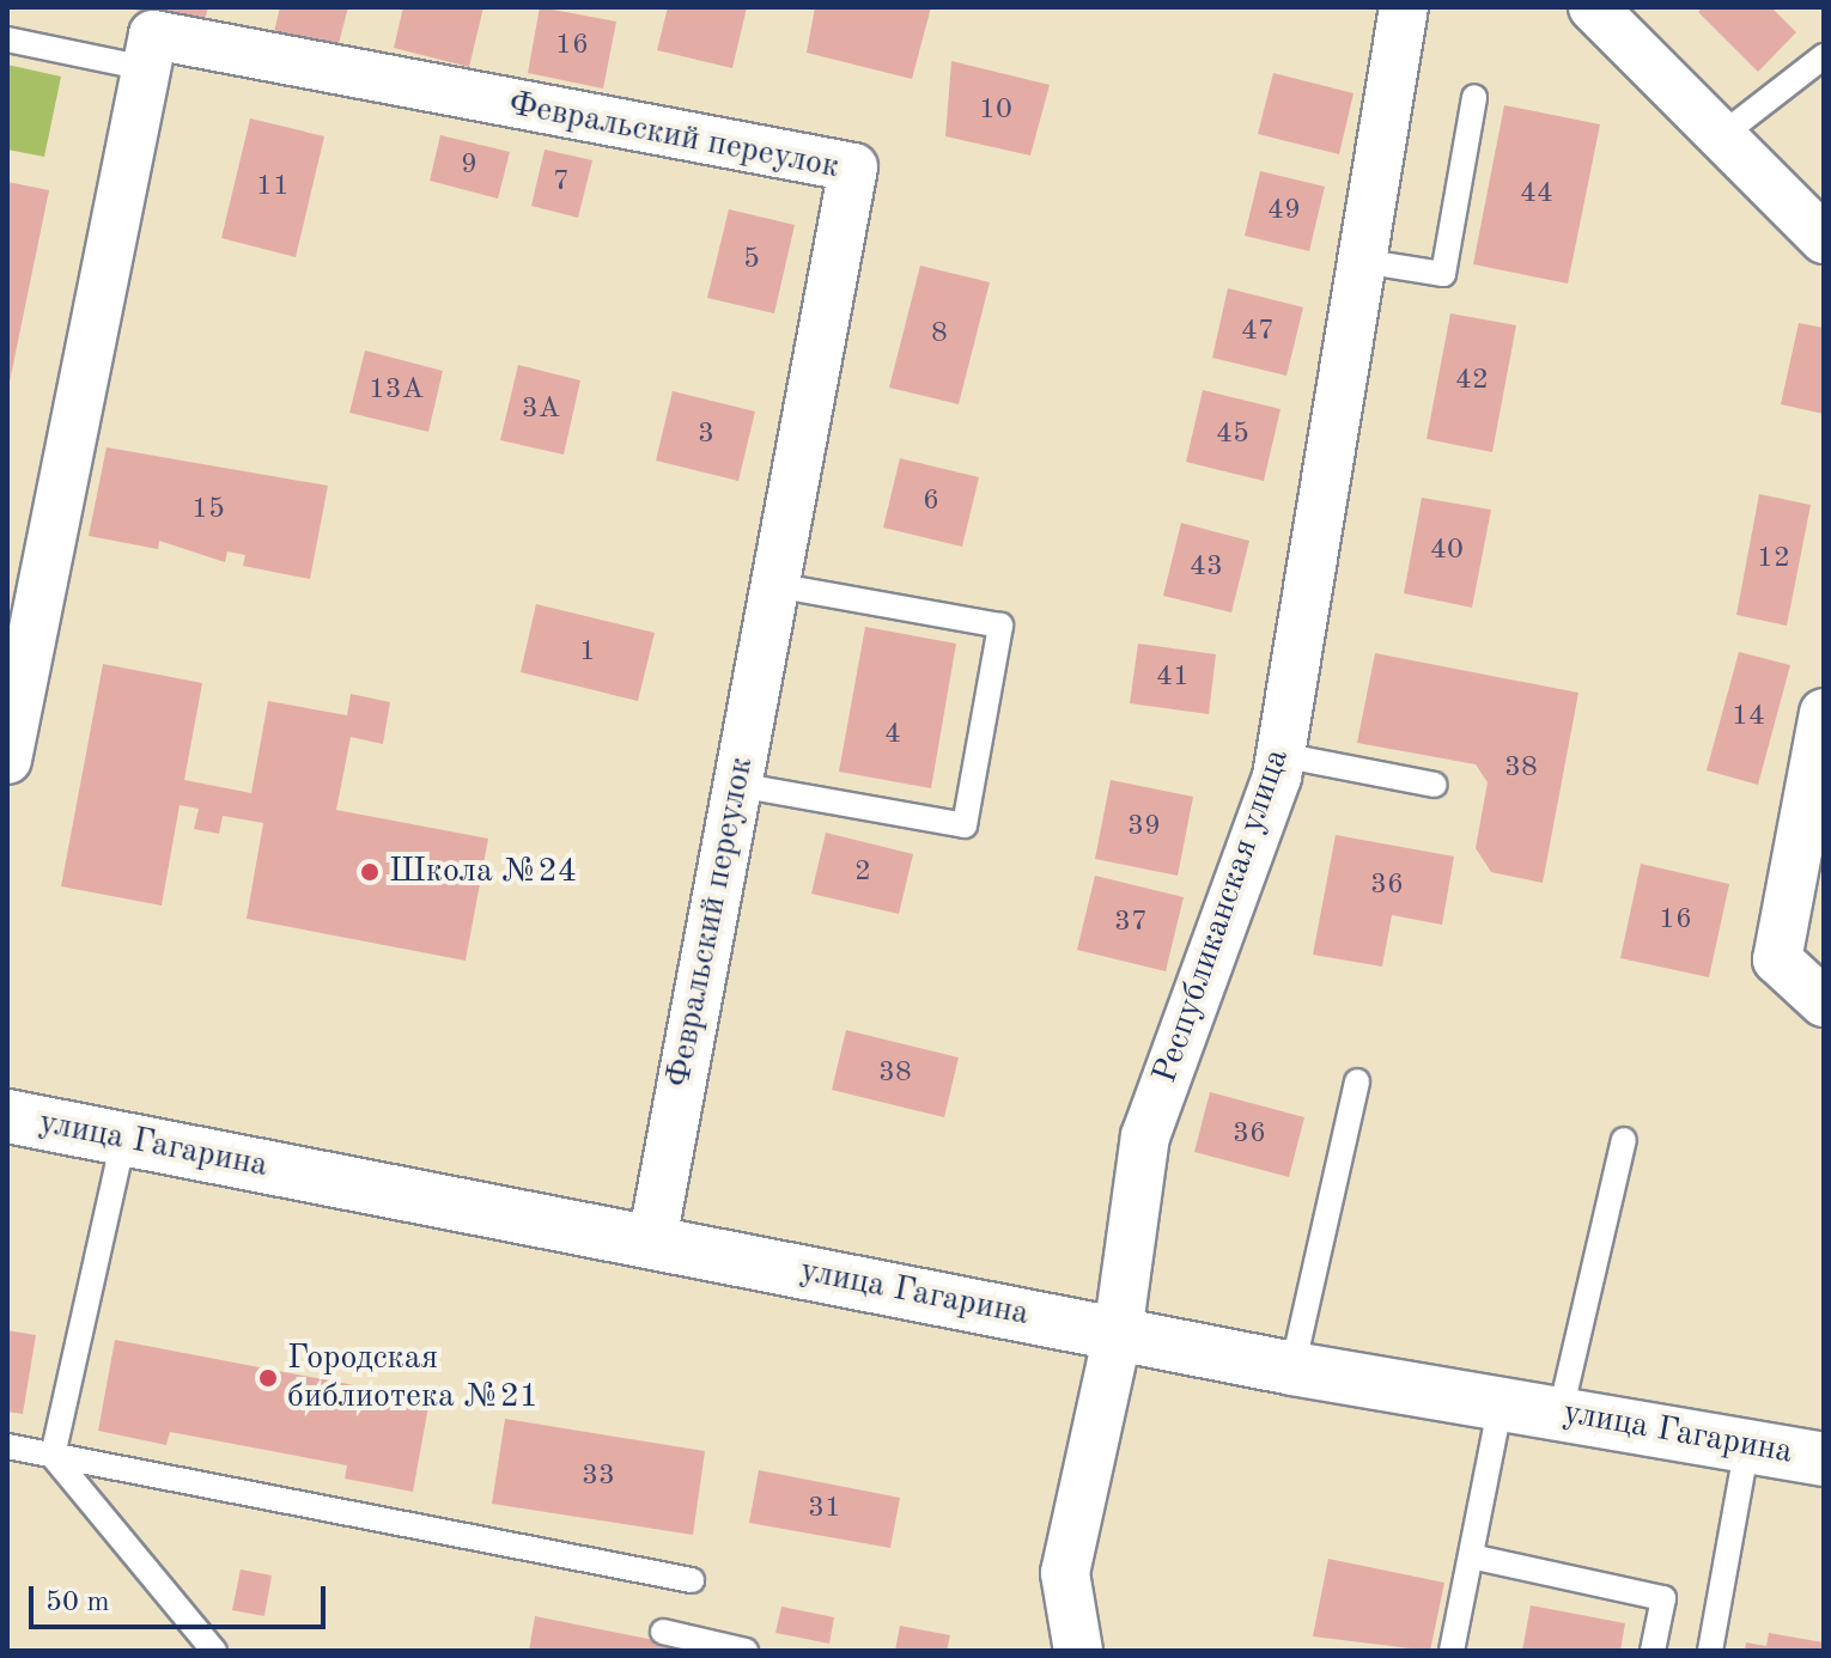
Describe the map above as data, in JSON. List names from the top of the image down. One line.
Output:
{"streets":{"street":["Февральский переулок","Республиканская улица","улица Гагарина"]},"crossings":[["Февральский переулок","улица Гагарина"],["Республиканская улица","улица Гагарина"]],"places":["Школа №24","Городская библиотека №21"],"house_numbers":["16","10","9","7","11","44","49","5","47","8","42","13А","3А","3","45","6","15","40","12","43","1","41","14","4","38","39","2","36","16","37","38","36","33","31"],"scale_bar":"50 m"}
